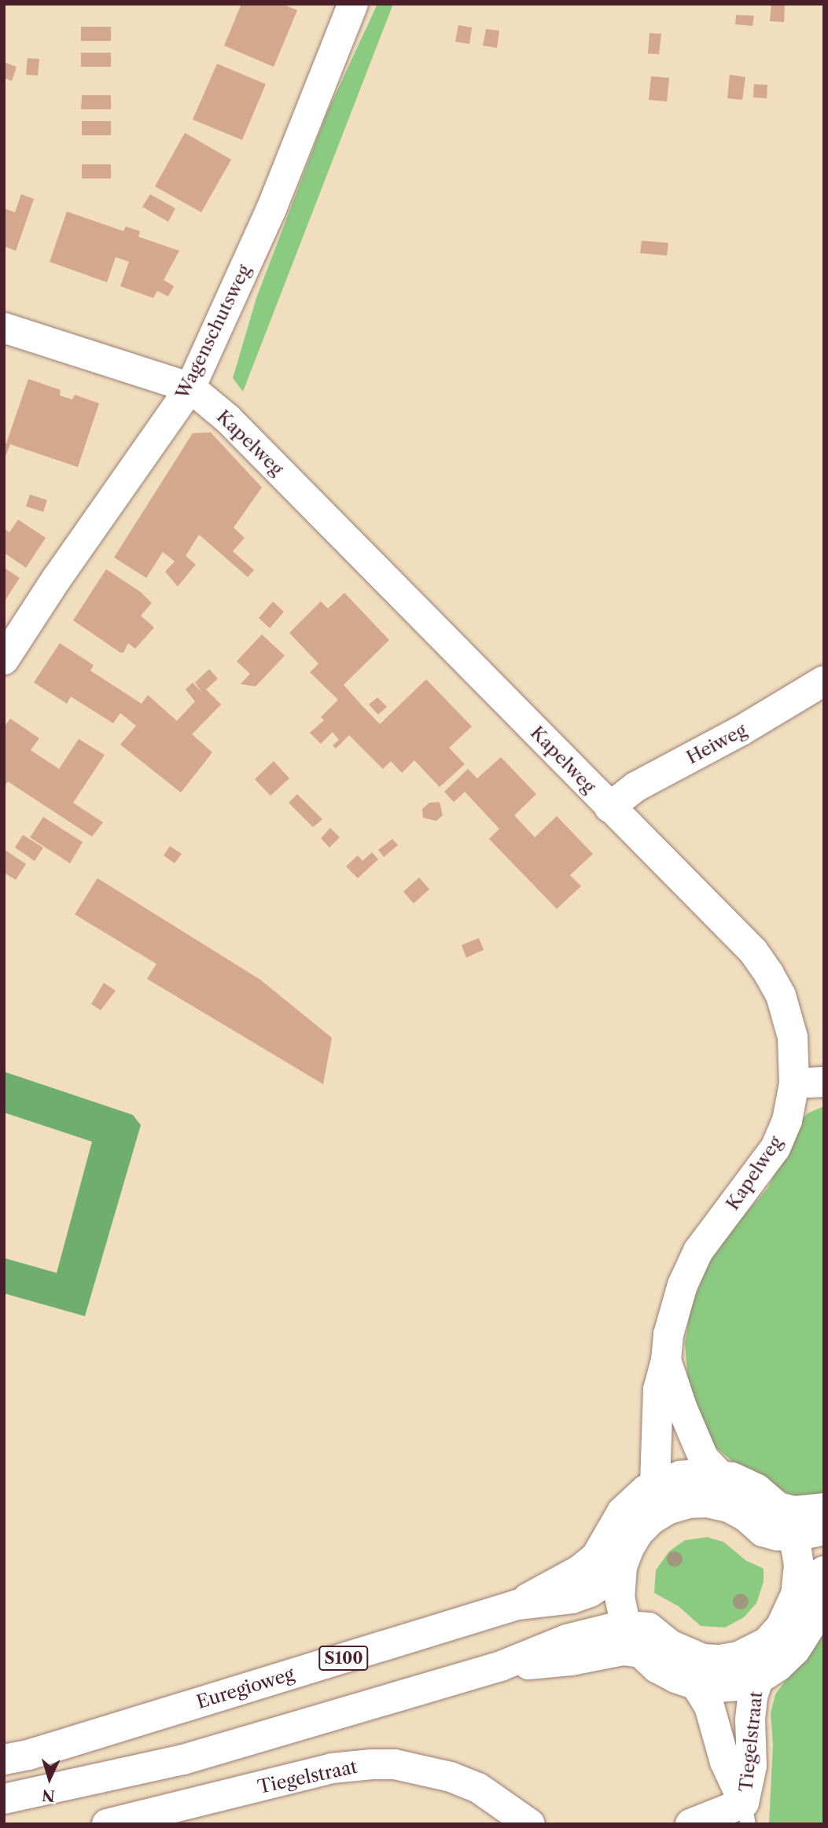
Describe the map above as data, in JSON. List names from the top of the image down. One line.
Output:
{"streets":{"street":["Wagenschutsweg","Kapelweg","Heiweg","S100","Euregioweg","Tiegelstraat"]},"crossings":[["Wagenschutsweg","Kapelweg"],["Kapelweg","Heiweg"],["Kapelweg","Euregioweg"],["Kapelweg","Tiegelstraat"],["Euregioweg","Tiegelstraat"]],"north":"bottom"}
